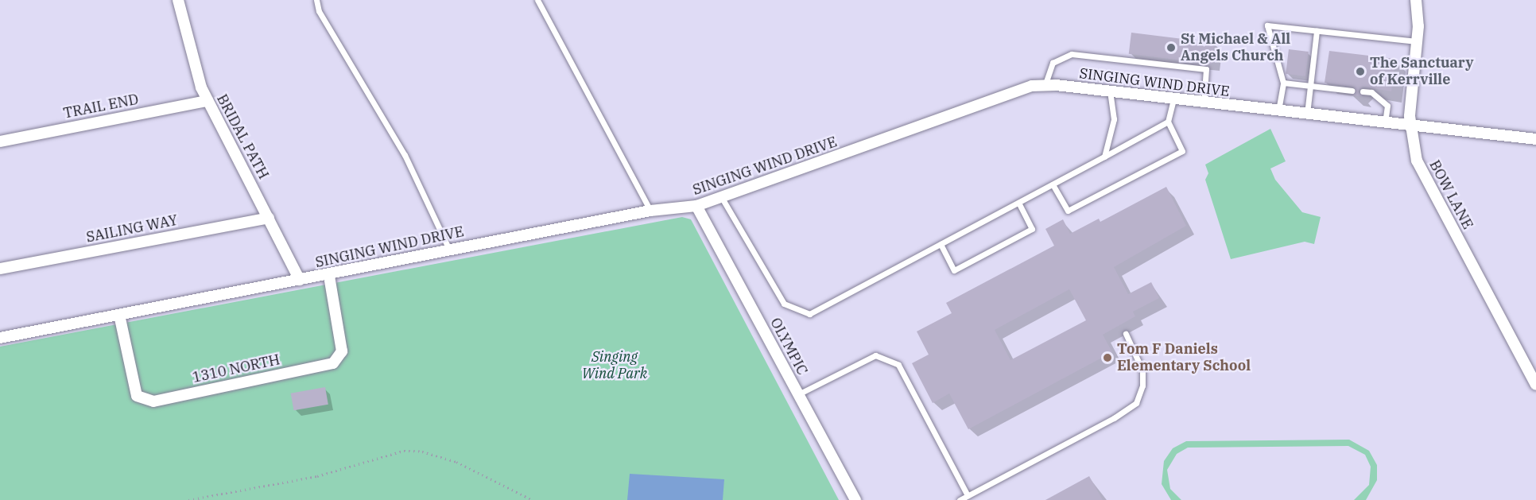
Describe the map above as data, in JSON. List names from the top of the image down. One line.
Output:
{"streets":{"street":["SINGING WIND DRIVE","TRAIL END","BRIDAL PATH","BOW LANE","SAILING WAY","OLYMPIC","1310 NORTH"]},"crossings":[["SINGING WIND DRIVE","BRIDAL PATH"],["SINGING WIND DRIVE","BOW LANE"],["SINGING WIND DRIVE","OLYMPIC"],["SINGING WIND DRIVE","1310 NORTH"],["TRAIL END","BRIDAL PATH"],["BRIDAL PATH","SAILING WAY"]],"parks":["Singing Wind Park"],"places":["St Michael & All Angels Church","The Sanctuary of Kerrville","Tom F Daniels Elementary School"]}
